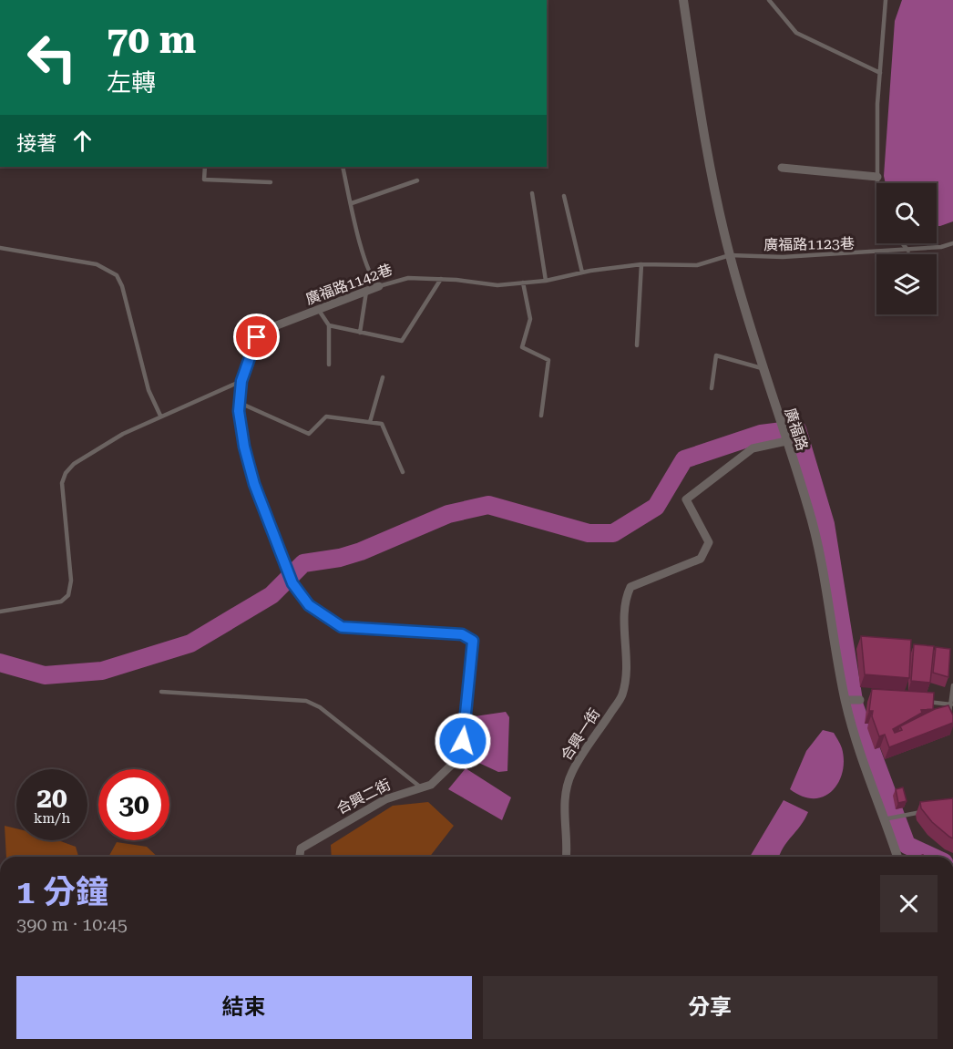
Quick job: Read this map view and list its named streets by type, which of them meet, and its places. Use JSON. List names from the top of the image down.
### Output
{
  "streets": {
    "street": [
      "廣福路1142巷",
      "廣福路",
      "合興一街",
      "合興二街"
    ],
    "lane": ["廣福路1123巷"]
  },
  "crossings": [
    ["廣福路1123巷", "廣福路1142巷"],
    ["廣福路1123巷", "廣福路"],
    ["廣福路1142巷", "廣福路"],
    ["廣福路", "合興一街"]
  ],
  "page": {
    "turn": ["70 m", "左轉"],
    "then": "接著",
    "speed": "20 km/h",
    "limit": "30",
    "heading": ["1 分鐘", "390 m · 10:45"],
    "buttons": ["結束", "分享"]
  }
}
